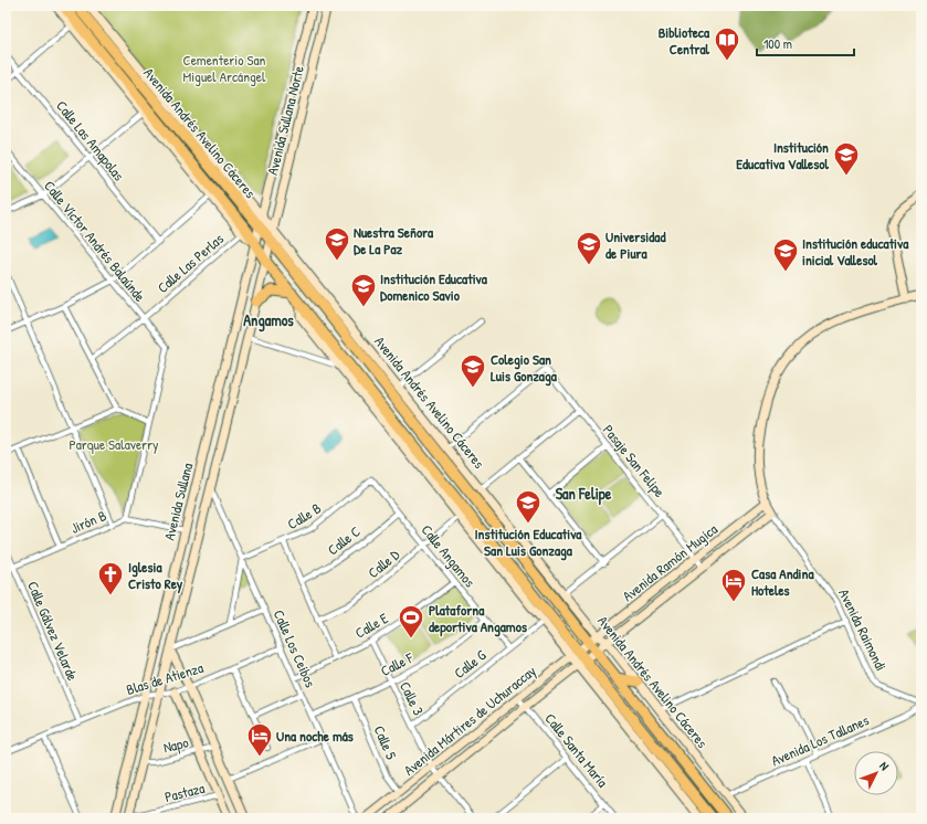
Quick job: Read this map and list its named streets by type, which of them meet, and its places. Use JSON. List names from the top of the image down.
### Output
{
  "streets": {
    "highway": ["Avenida Andrés Avelino Cáceres"],
    "street": [
      "Avenida Sullana Norte",
      "Calle Las Amapolas",
      "Calle Víctor Andrés Balaúnde",
      "Calle Las Perlas",
      "Pasaje San Felipe",
      "Avenida Sullana",
      "Calle B",
      "Jirón B",
      "Calle C",
      "Calle Angamos",
      "Avenida Ramón Mugica",
      "Calle D",
      "Calle E",
      "Avenida Raimondi",
      "Calle Gálvez Velarde",
      "Calle Los Ceibos",
      "Calle F",
      "Calle G",
      "Blas de Atienza",
      "Calle 3",
      "Avenida Mártires de Uchuraccay",
      "Avenida Los Tallanes",
      "Calle 5",
      "Napo",
      "Calle Santa María",
      "Pastaza"
    ]
  },
  "crossings": [
    ["Avenida Sullana Norte", "Avenida Andrés Avelino Cáceres"],
    ["Avenida Sullana Norte", "Avenida Sullana"],
    ["Avenida Andrés Avelino Cáceres", "Calle Las Perlas"],
    ["Avenida Andrés Avelino Cáceres", "Pasaje San Felipe"],
    ["Avenida Andrés Avelino Cáceres", "Avenida Sullana"],
    ["Avenida Andrés Avelino Cáceres", "Avenida Ramón Mugica"],
    ["Avenida Andrés Avelino Cáceres", "Calle D"],
    ["Avenida Andrés Avelino Cáceres", "Calle G"],
    ["Avenida Andrés Avelino Cáceres", "Avenida Mártires de Uchuraccay"],
    ["Avenida Andrés Avelino Cáceres", "Avenida Los Tallanes"],
    ["Calle Víctor Andrés Balaúnde", "Calle Las Perlas"],
    ["Pasaje San Felipe", "Avenida Ramón Mugica"],
    ["Avenida Sullana", "Jirón B"],
    ["Avenida Sullana", "Calle Los Ceibos"],
    ["Avenida Sullana", "Blas de Atienza"],
    ["Avenida Sullana", "Napo"],
    ["Avenida Sullana", "Pastaza"],
    ["Calle B", "Calle Angamos"],
    ["Calle B", "Calle Los Ceibos"],
    ["Jirón B", "Calle Gálvez Velarde"],
    ["Calle C", "Calle Angamos"],
    ["Calle Angamos", "Calle D"],
    ["Calle Angamos", "Calle E"],
    ["Calle Angamos", "Calle F"],
    ["Calle Angamos", "Calle G"],
    ["Avenida Ramón Mugica", "Avenida Raimondi"],
    ["Avenida Ramón Mugica", "Avenida Mártires de Uchuraccay"],
    ["Calle E", "Calle Los Ceibos"],
    ["Calle E", "Calle 3"],
    ["Avenida Raimondi", "Avenida Los Tallanes"],
    ["Calle Gálvez Velarde", "Blas de Atienza"],
    ["Calle Los Ceibos", "Calle F"],
    ["Calle Los Ceibos", "Blas de Atienza"],
    ["Calle F", "Calle 3"],
    ["Calle F", "Calle 5"],
    ["Calle G", "Calle 3"],
    ["Calle 3", "Avenida Mártires de Uchuraccay"],
    ["Avenida Mártires de Uchuraccay", "Calle 5"],
    ["Avenida Mártires de Uchuraccay", "Calle Santa María"]
  ],
  "districts": ["Angamos", "San Felipe"],
  "parks": ["Cementerio San Miguel Arcángel", "Parque Salaverry"],
  "places": {
    "library": ["Biblioteca Central"],
    "school or university": [
      "Institución Educativa Vallesol",
      "Nuestra Señora De La Paz",
      "Universidad de Piura",
      "Institución educativa inicial Vallesol",
      "Institución Educativa Domenico Savio",
      "Colegio San Luis Gonzaga",
      "Institución Educativa San Luis Gonzaga"
    ],
    "church": ["Iglesia Cristo Rey"],
    "hotel": ["Casa Andina Hoteles", "Una noche más"],
    "sports": ["Plataforna deportiva Angamos"]
  },
  "scale_bar": "100 m",
  "north": "top right"
}
